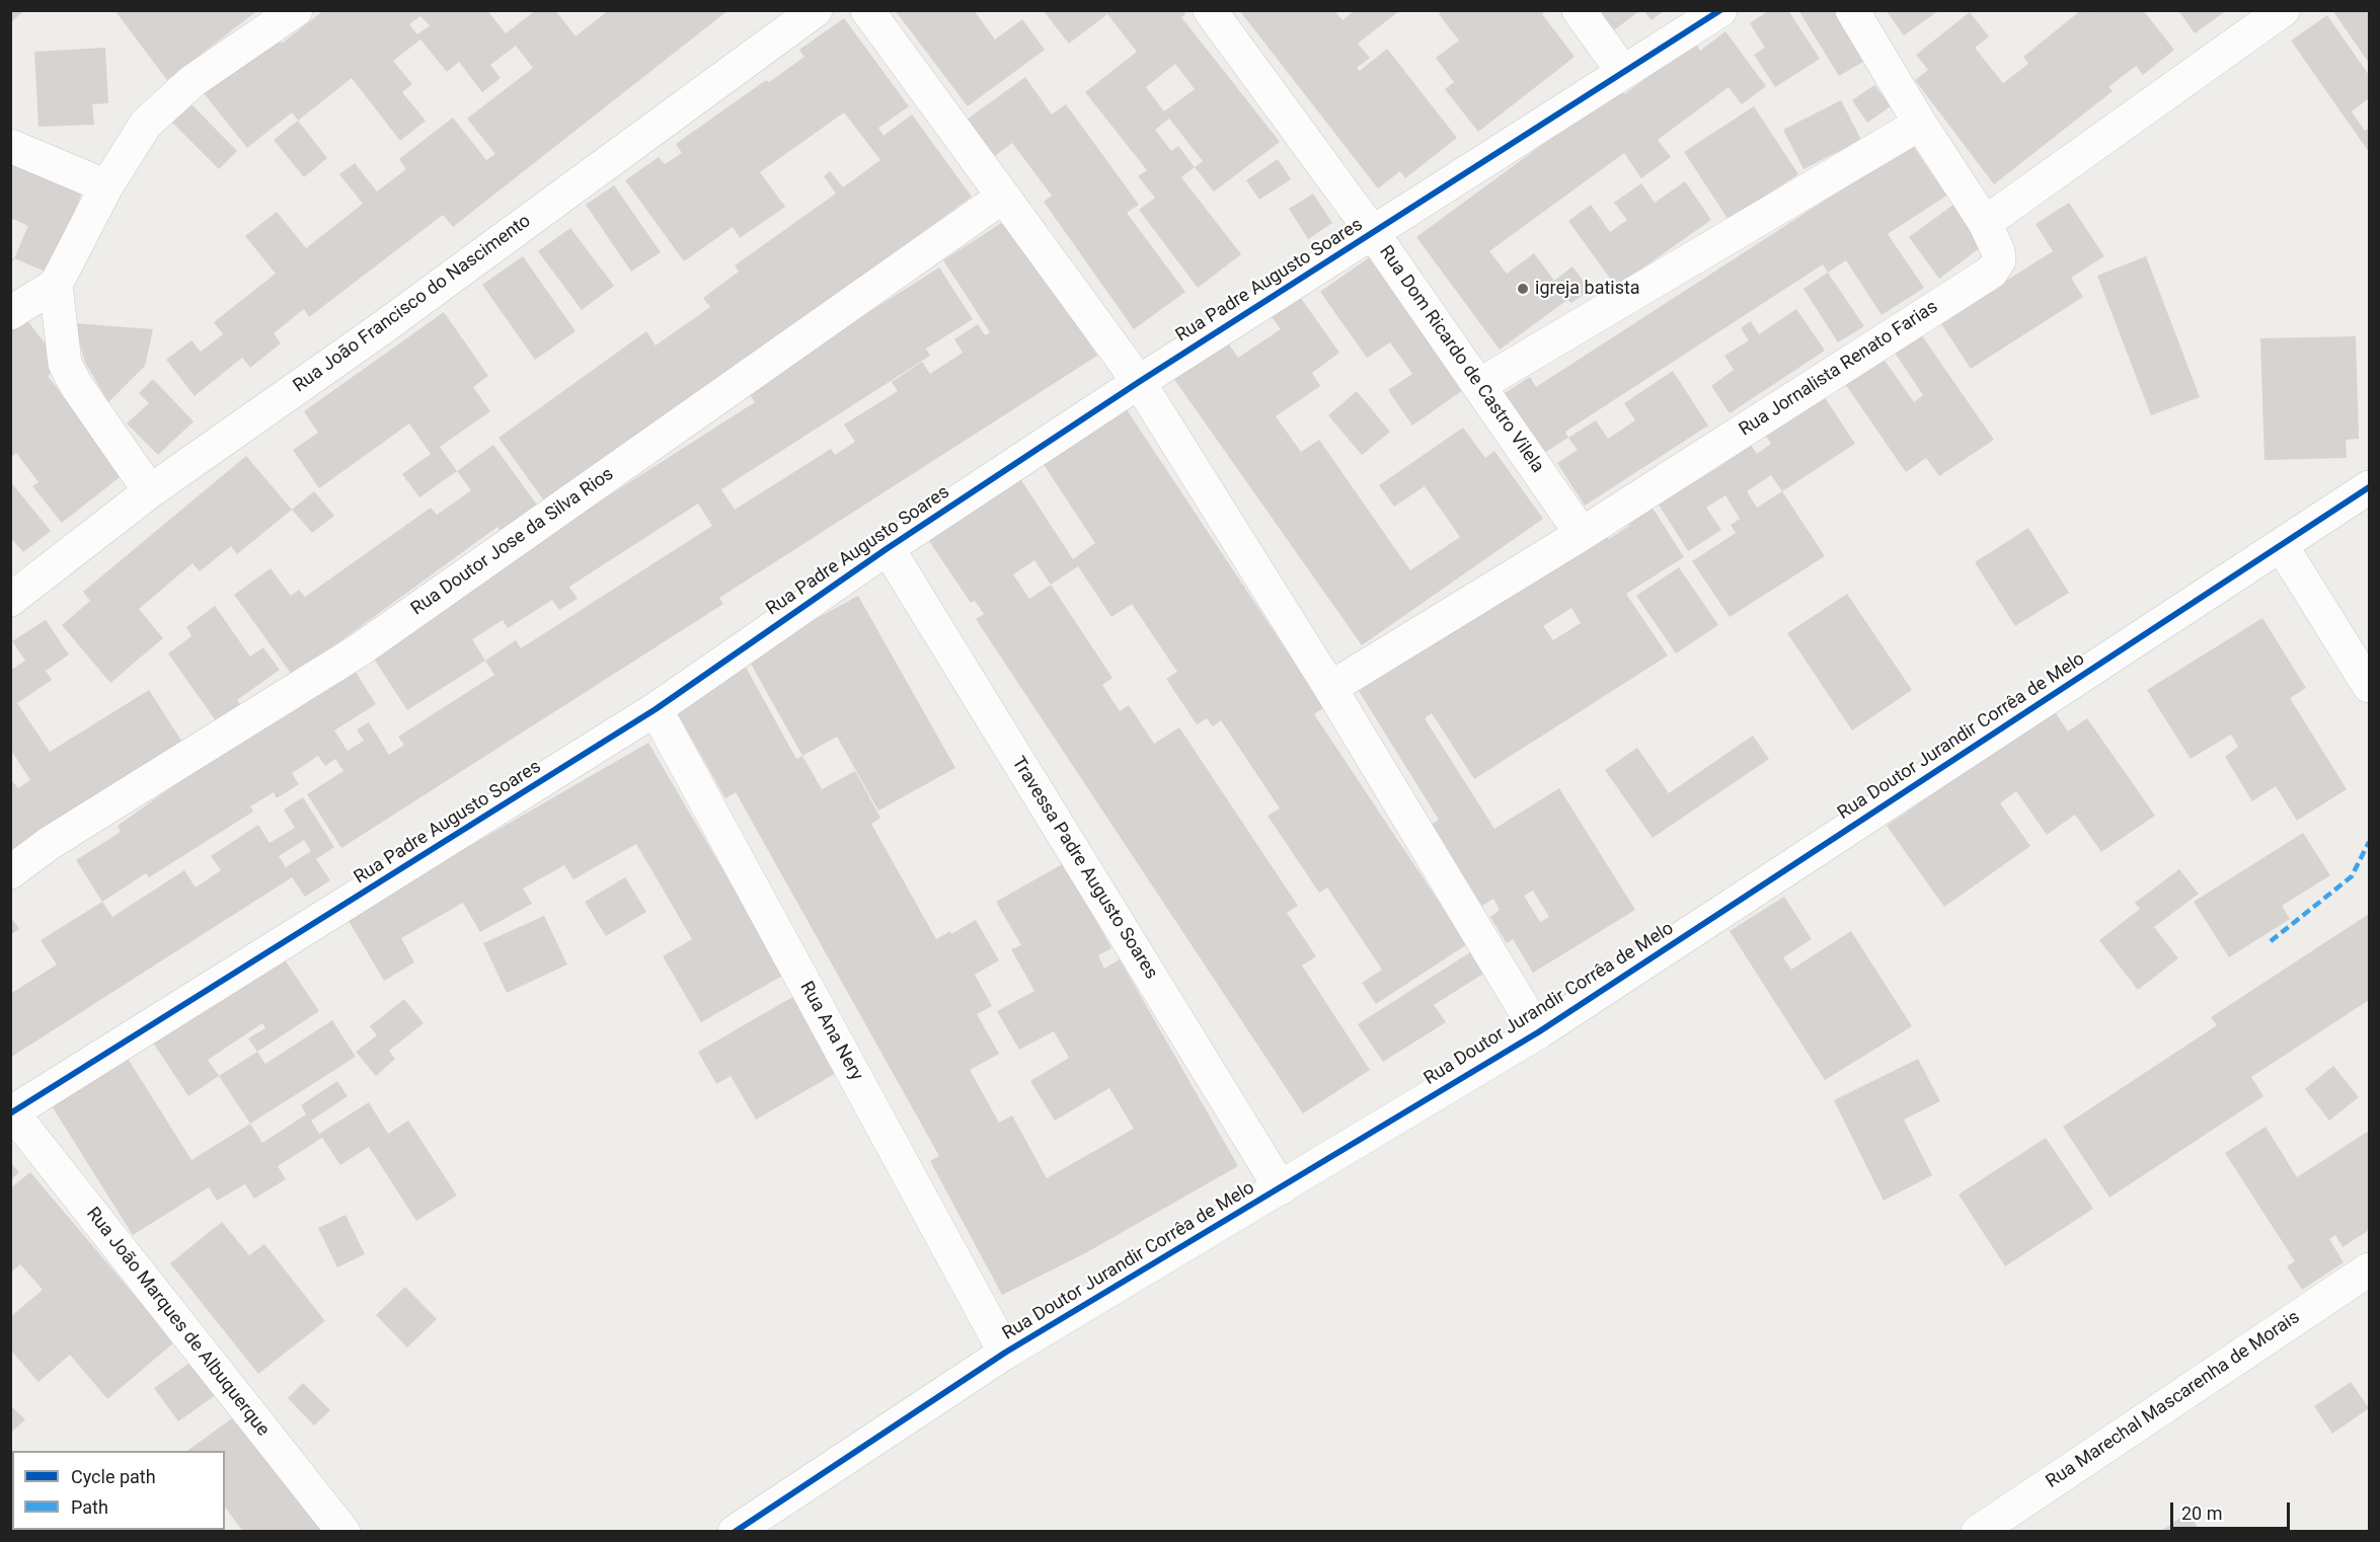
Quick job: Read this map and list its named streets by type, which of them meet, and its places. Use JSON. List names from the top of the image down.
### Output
{
  "streets": {
    "street": [
      "Rua Padre Augusto Soares",
      "Rua João Francisco do Nascimento",
      "Rua Dom Ricardo de Castro Vilela",
      "Rua Jornalista Renato Farias",
      "Rua Doutor Jose da Silva Rios",
      "Rua Doutor Jurandir Corrêa de Melo",
      "Travessa Padre Augusto Soares",
      "Rua Ana Nery",
      "Rua João Marques de Albuquerque",
      "Rua Marechal Mascarenha de Morais"
    ]
  },
  "crossings": [
    ["Rua Padre Augusto Soares", "Rua Dom Ricardo de Castro Vilela"],
    ["Rua Padre Augusto Soares", "Travessa Padre Augusto Soares"],
    ["Rua Padre Augusto Soares", "Rua Ana Nery"],
    ["Rua Padre Augusto Soares", "Rua João Marques de Albuquerque"],
    ["Rua Dom Ricardo de Castro Vilela", "Rua Jornalista Renato Farias"],
    ["Rua Doutor Jurandir Corrêa de Melo", "Travessa Padre Augusto Soares"],
    ["Rua Doutor Jurandir Corrêa de Melo", "Rua Ana Nery"]
  ],
  "places": ["igreja batista"],
  "legend": ["Cycle path", "Path"],
  "scale_bar": "20 m"
}
